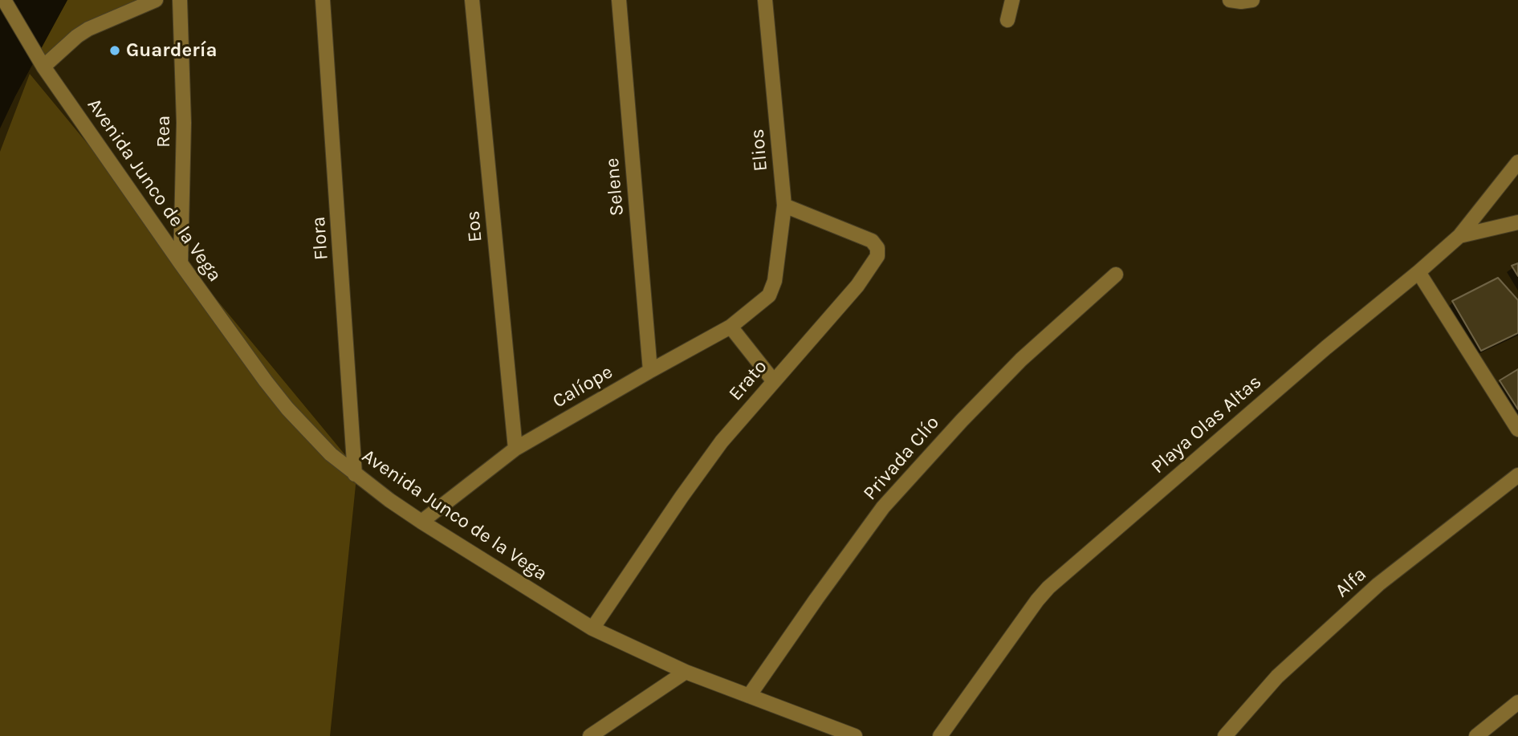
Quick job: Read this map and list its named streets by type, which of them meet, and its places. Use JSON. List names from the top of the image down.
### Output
{
  "streets": {
    "street": [
      "Rea",
      "Elios",
      "Selene",
      "Avenida Junco de la Vega",
      "Eos",
      "Flora",
      "Erato",
      "Calíope",
      "Playa Olas Altas",
      "Privada Clío",
      "Alfa"
    ]
  },
  "crossings": [
    ["Rea", "Avenida Junco de la Vega"],
    ["Elios", "Erato"],
    ["Elios", "Calíope"],
    ["Selene", "Calíope"],
    ["Avenida Junco de la Vega", "Flora"],
    ["Avenida Junco de la Vega", "Erato"],
    ["Avenida Junco de la Vega", "Calíope"],
    ["Avenida Junco de la Vega", "Privada Clío"],
    ["Eos", "Calíope"]
  ],
  "places": ["Guardería"]
}
